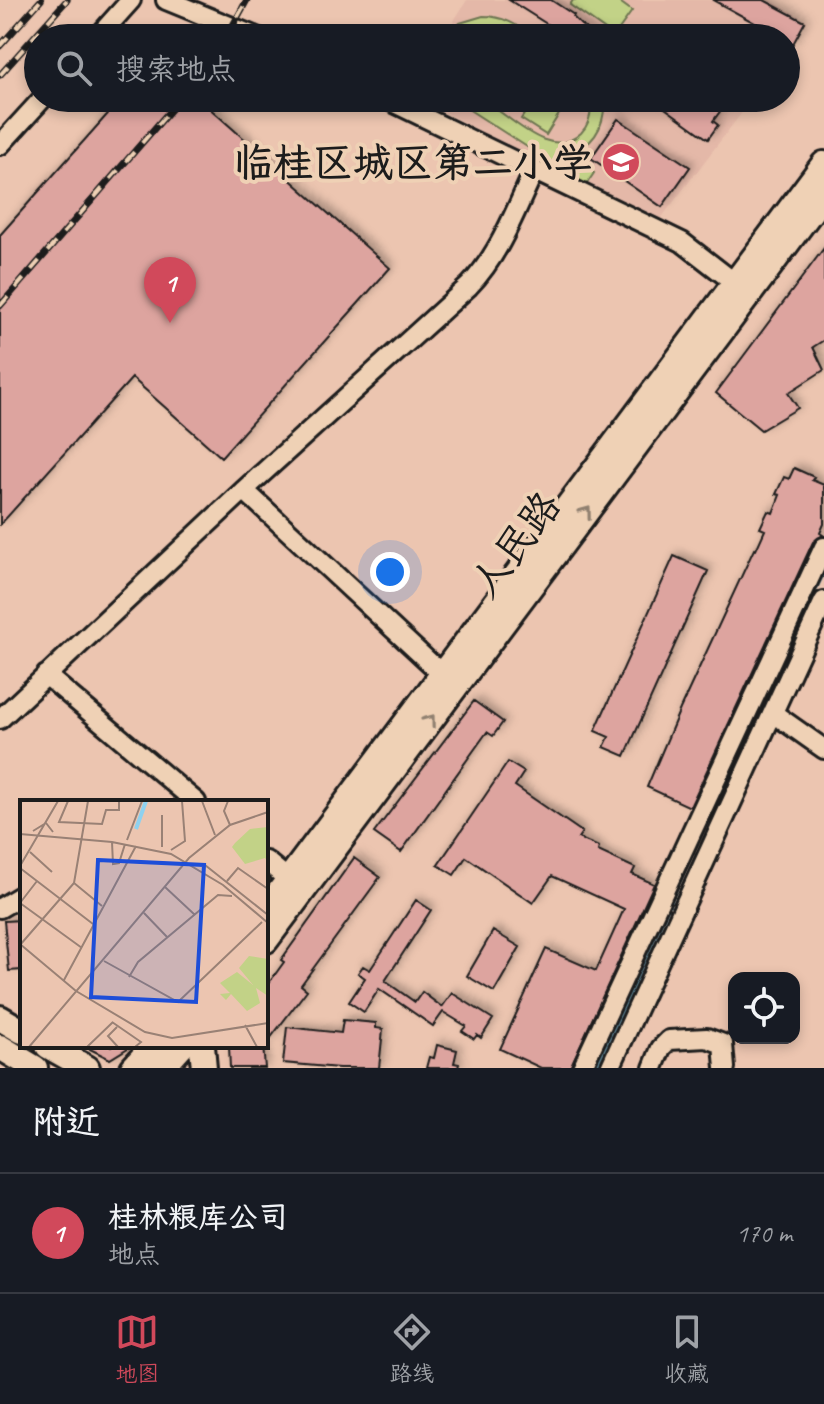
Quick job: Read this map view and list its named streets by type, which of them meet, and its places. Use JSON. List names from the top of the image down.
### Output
{
  "streets": {
    "main road": ["人民路"]
  },
  "places": {
    "school or university": ["临桂区城区第二小学"]
  },
  "page": {
    "search": "搜索地点",
    "pins": "1",
    "heading": "附近",
    "list": [
      {
        "mark": "1",
        "name": "桂林粮库公司",
        "note": "地点",
        "value": "170 m"
      }
    ],
    "nav": ["地图", "路线", "收藏"]
  }
}
